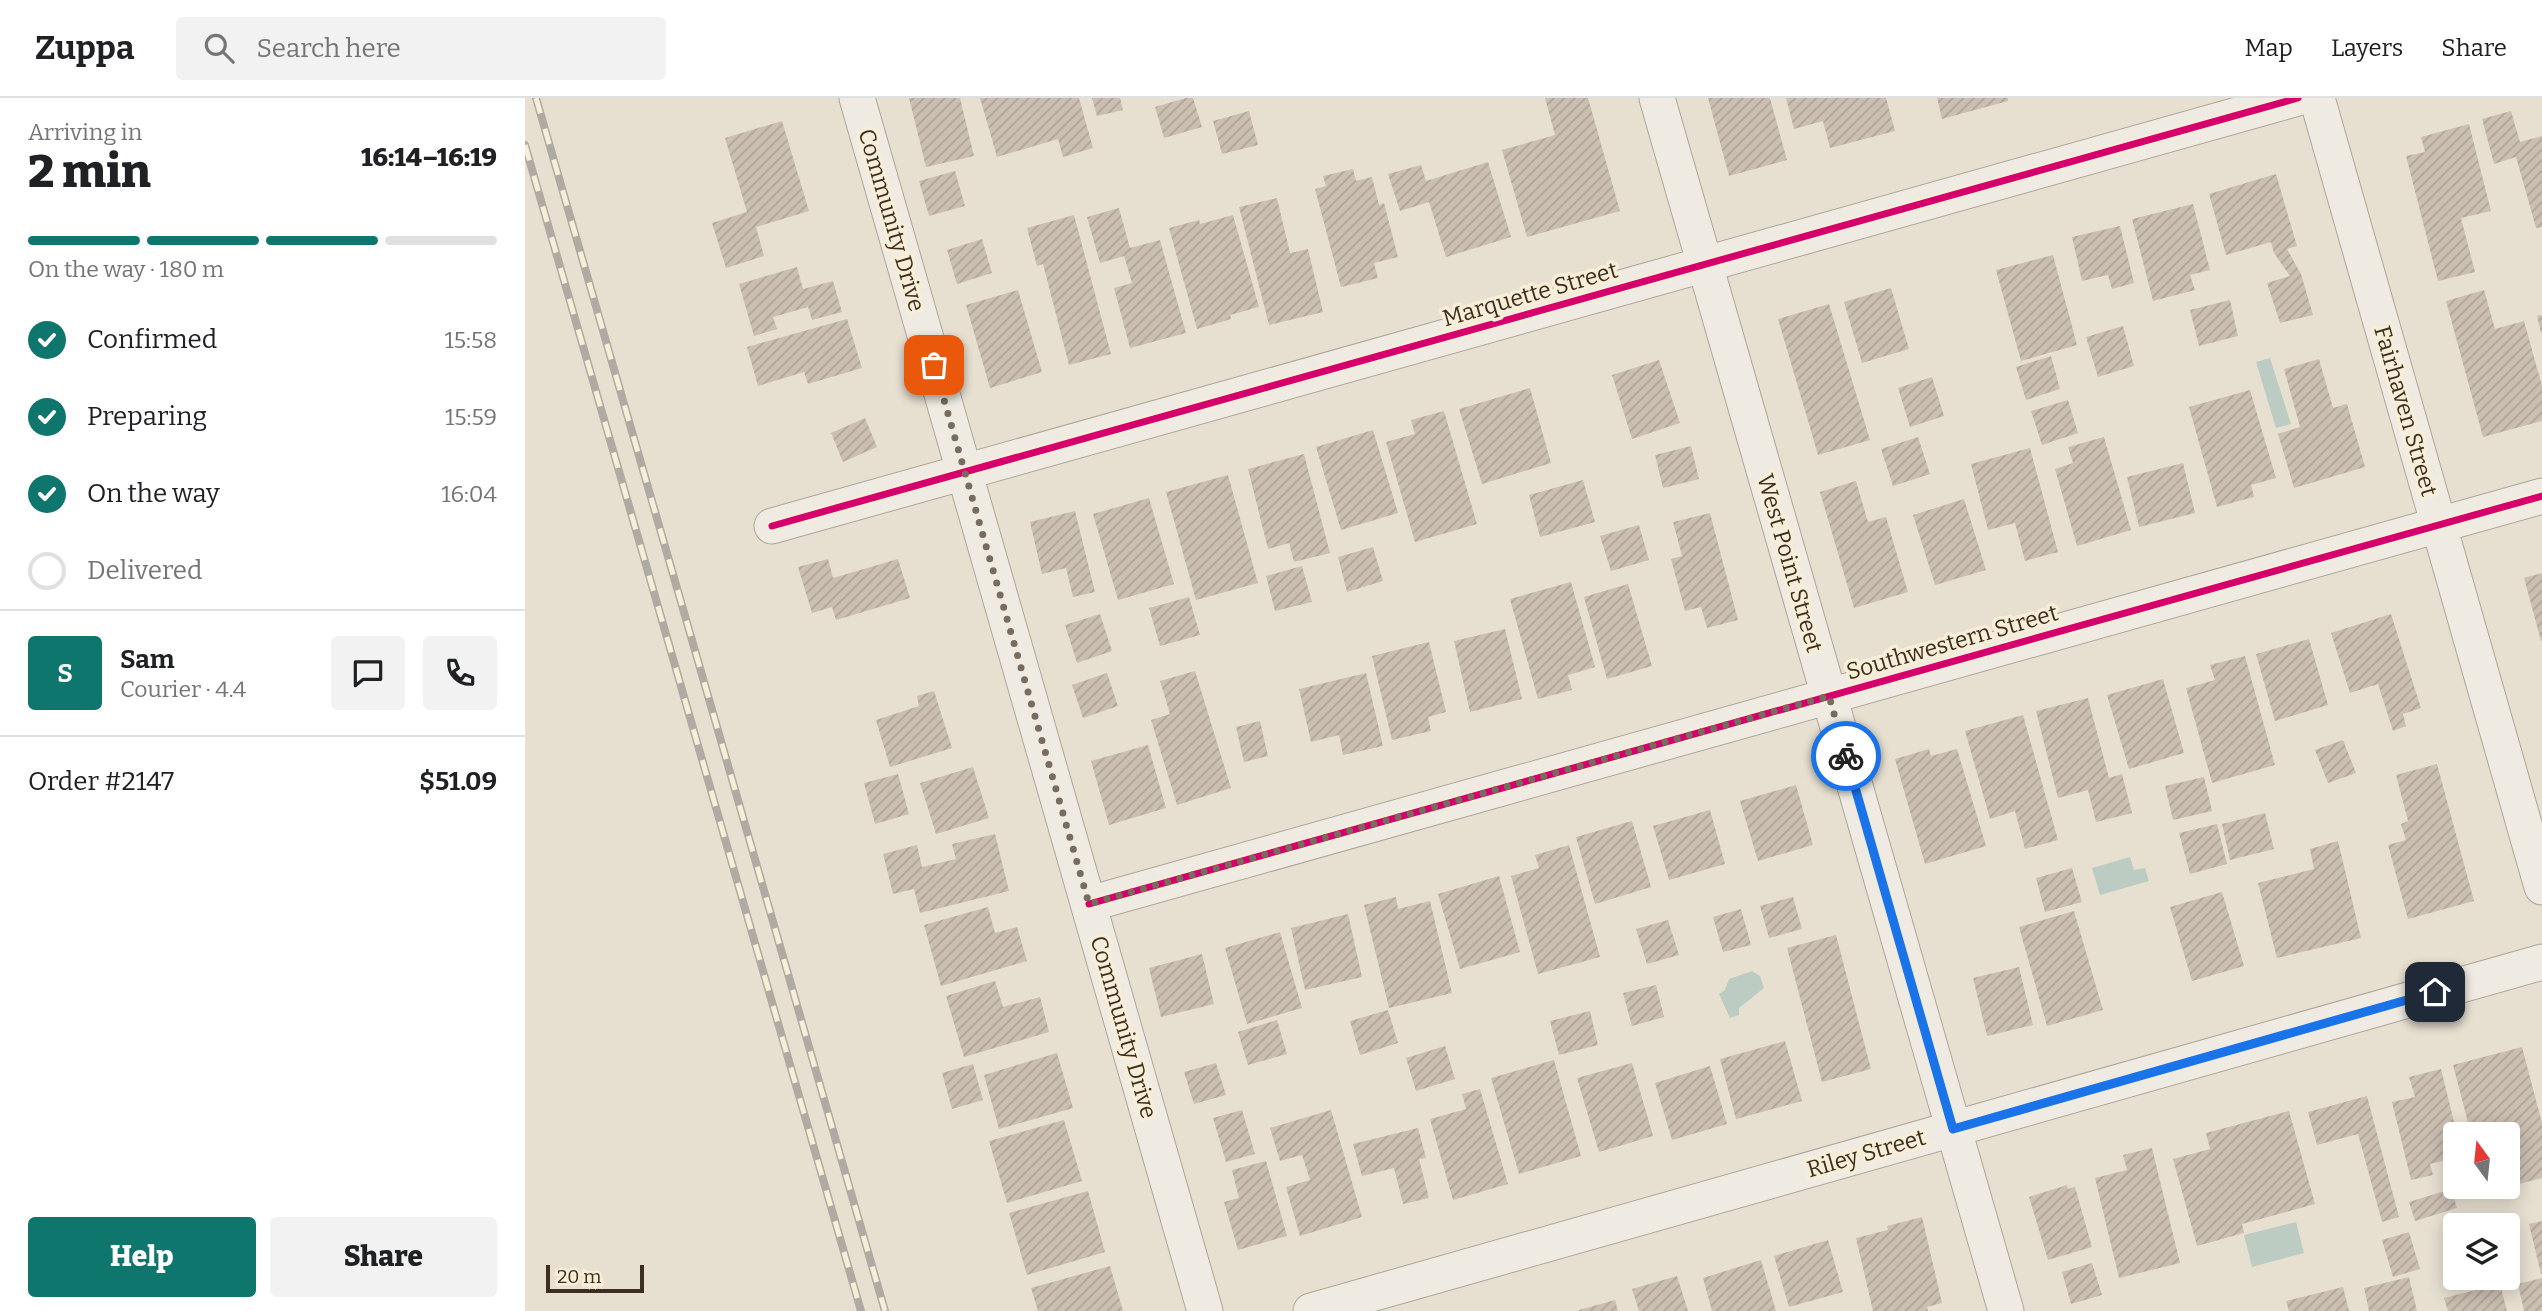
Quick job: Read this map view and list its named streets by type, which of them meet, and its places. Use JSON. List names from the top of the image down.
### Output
{
  "streets": {
    "street": [
      "Community Drive",
      "Marquette Street",
      "Fairhaven Street",
      "West Point Street",
      "Southwestern Street",
      "Riley Street"
    ]
  },
  "crossings": [
    ["Community Drive", "Marquette Street"],
    ["Community Drive", "Southwestern Street"],
    ["Marquette Street", "West Point Street"],
    ["Fairhaven Street", "Southwestern Street"],
    ["West Point Street", "Southwestern Street"],
    ["West Point Street", "Riley Street"]
  ],
  "scale_bar": "20 m",
  "north": "top",
  "page": {
    "header": "Zuppa",
    "search": "Search here",
    "nav": ["Map", "Layers", "Share"],
    "heading": ["2 min", "Arriving in", "16:14–16:19"],
    "panel": [
      "Sam",
      "Courier · 4.4",
      "Order #2147",
      "$51.09"
    ],
    "bar": "On the way · 180 m",
    "list": [
      ["Confirmed", "15:58"],
      ["Preparing", "15:59"],
      ["On the way", "16:04"],
      "Delivered"
    ],
    "round": "S",
    "buttons": ["Help", "Share"],
    "scale": "20 m"
  }
}
